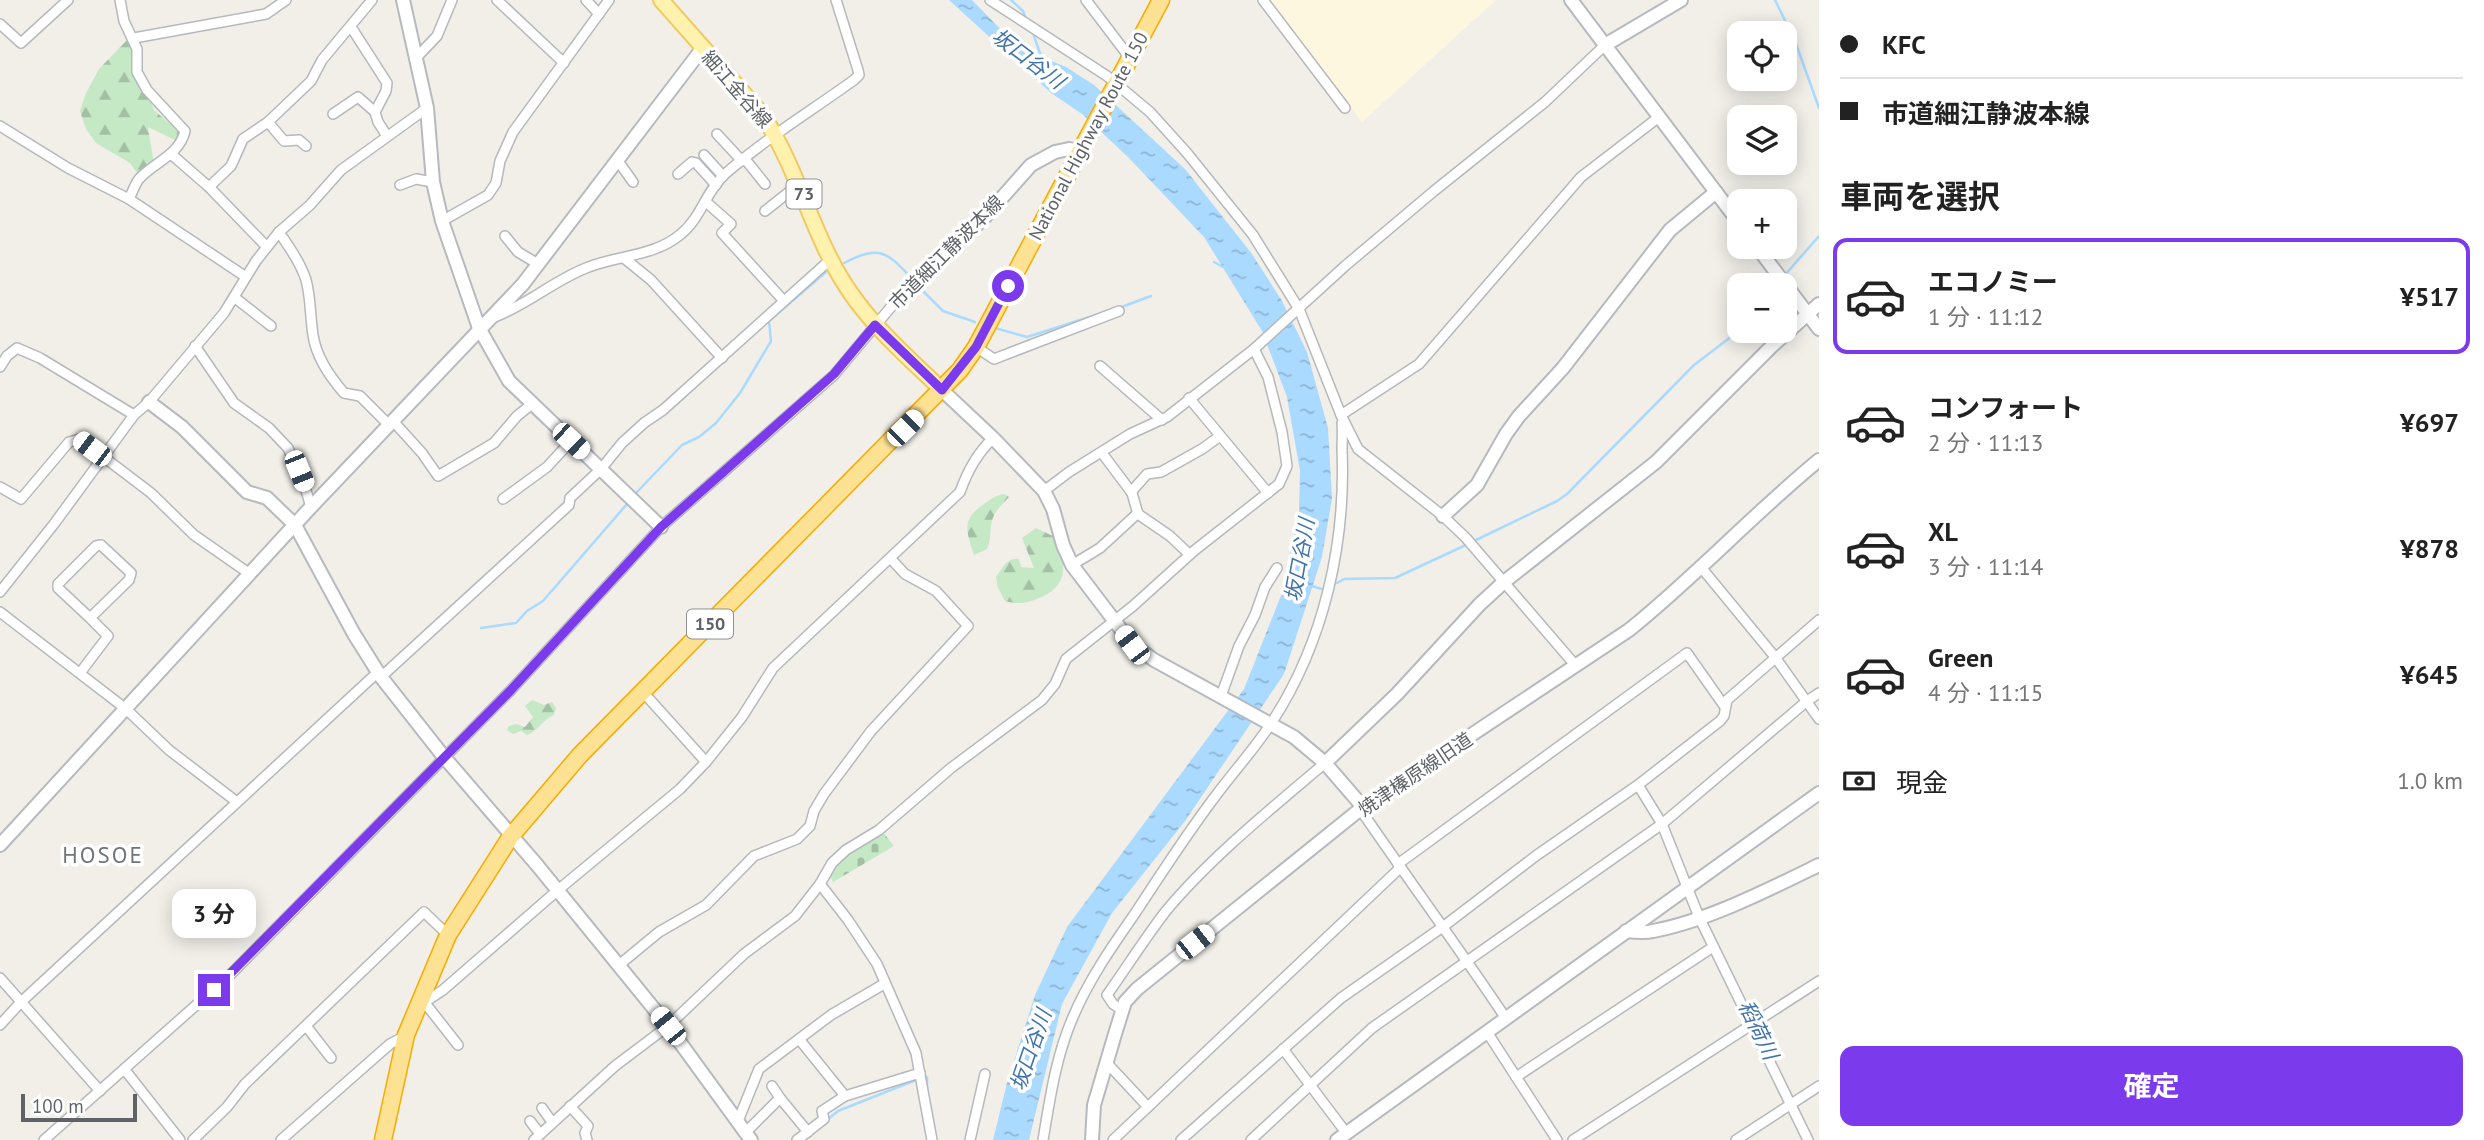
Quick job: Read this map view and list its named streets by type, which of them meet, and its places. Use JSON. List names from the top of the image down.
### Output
{
  "streets": {
    "highway": ["National Highway Route 150", "150"],
    "main road": ["細江金谷線", "73"],
    "street": ["市道細江静波本線", "焼津榛原線旧道"]
  },
  "crossings": [
    ["細江金谷線", "National Highway Route 150"],
    ["細江金谷線", "市道細江静波本線"],
    ["National Highway Route 150", "市道細江静波本線"]
  ],
  "districts": ["HOSOE"],
  "water": ["坂口谷川", "稻荷川"],
  "scale_bar": "100 m",
  "page": {
    "banner": ["KFC", "市道細江静波本線"],
    "map_buttons": ["+", "−"],
    "heading": "車両を選択",
    "list": [
      {
        "name": "エコノミー",
        "note": "1 分 · 11:12",
        "value": "¥517"
      },
      {
        "name": "コンフォート",
        "note": "2 分 · 11:13",
        "value": "¥697"
      },
      {
        "name": "XL",
        "note": "3 分 · 11:14",
        "value": "¥878"
      },
      {
        "name": "Green",
        "note": "4 分 · 11:15",
        "value": "¥645"
      }
    ],
    "pay": ["現金", "1.0 km"],
    "bubble": "3 分",
    "buttons": "確定",
    "scale": "100 m"
  }
}
